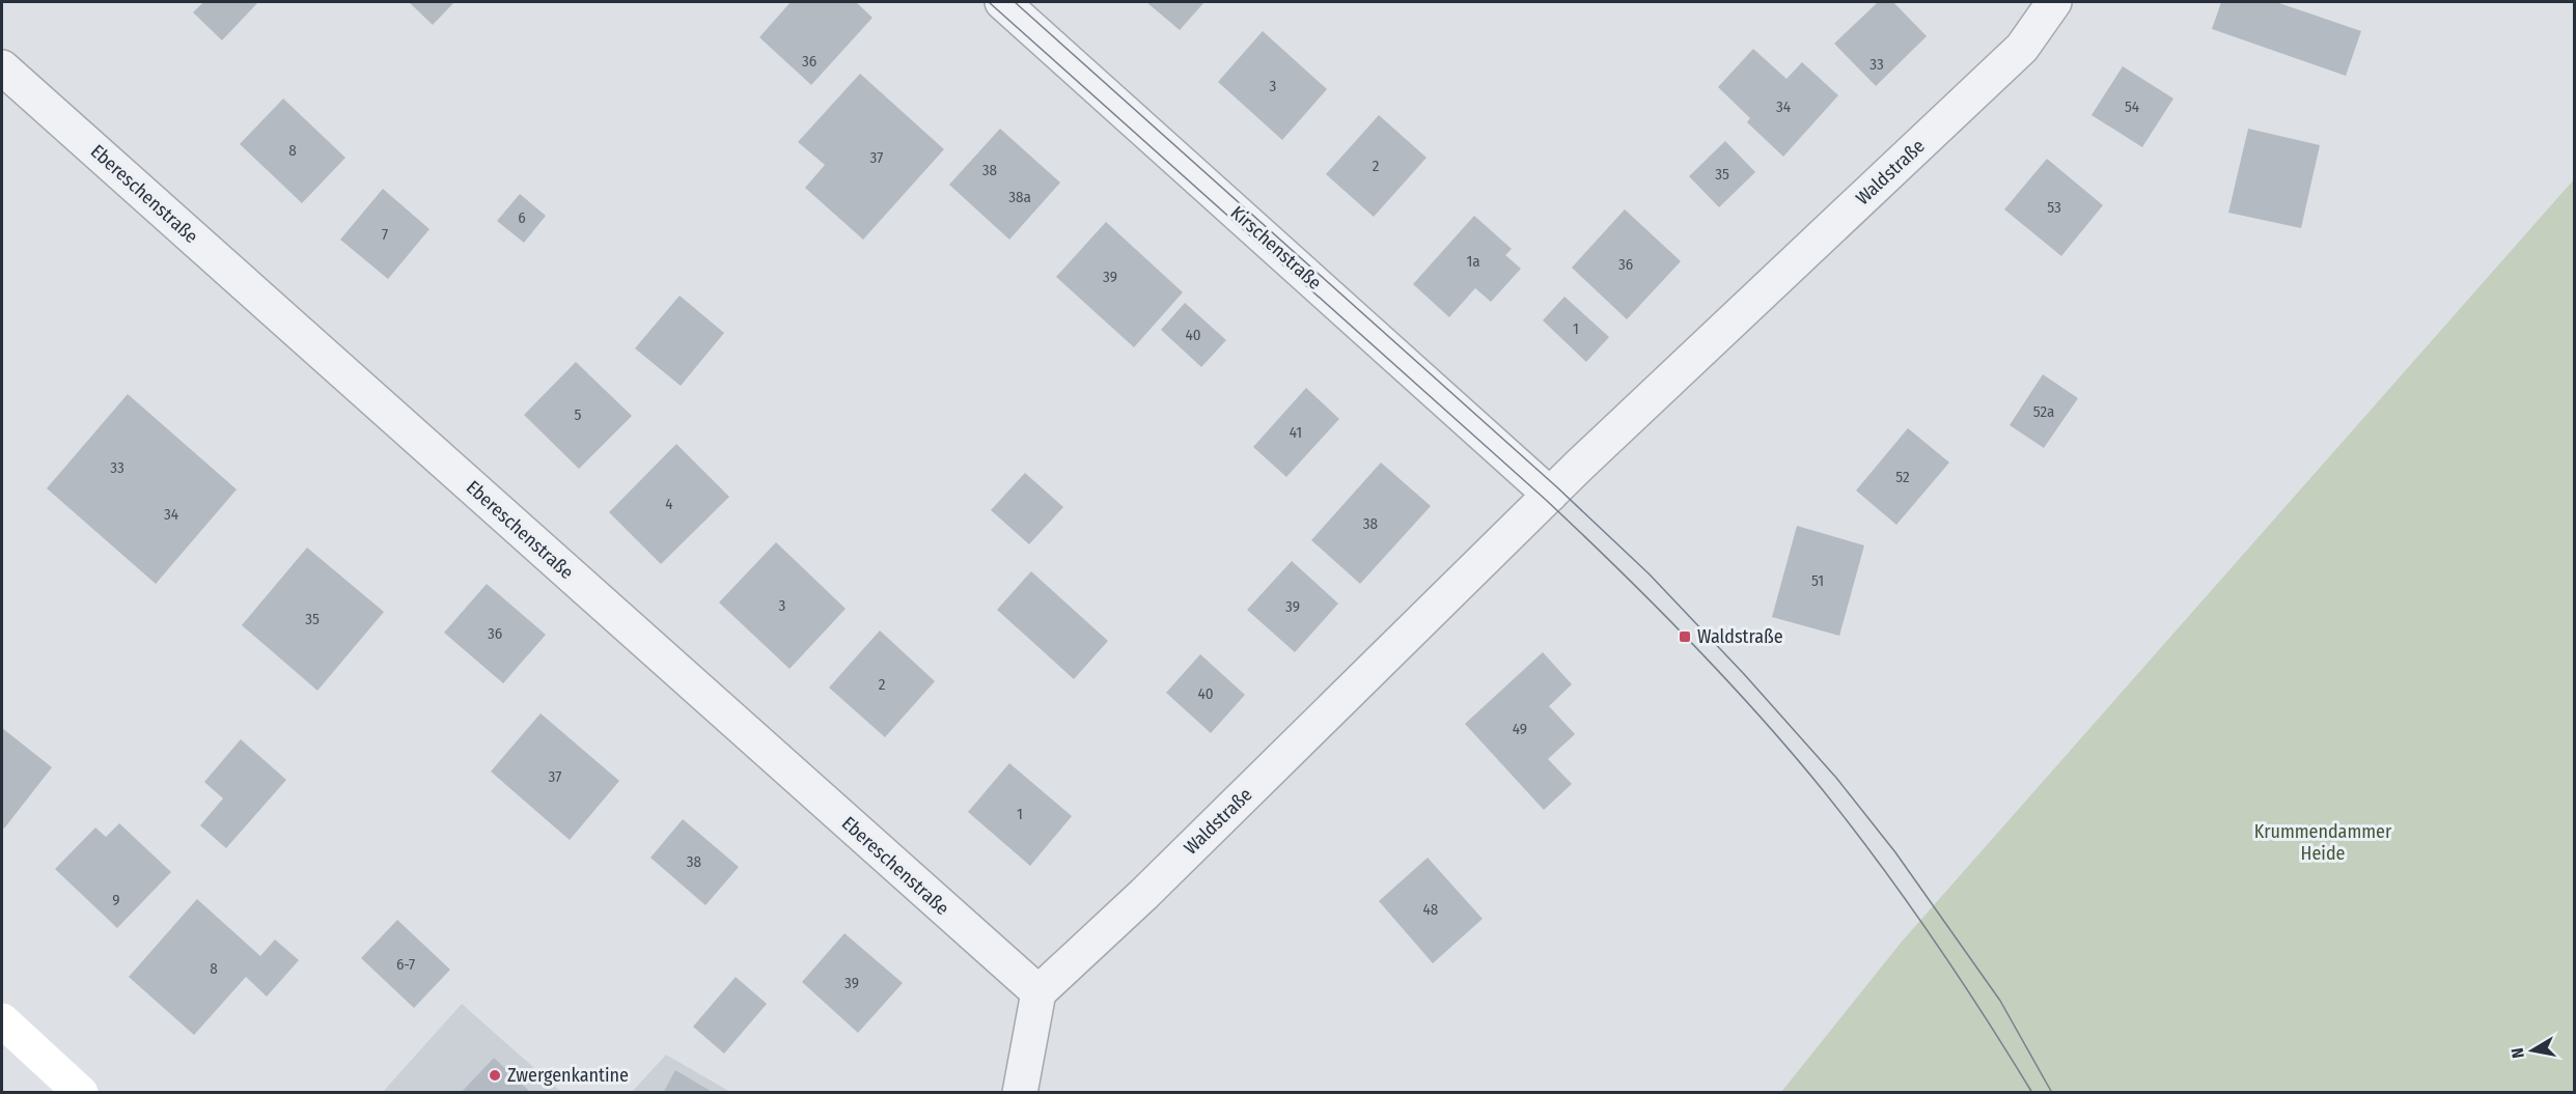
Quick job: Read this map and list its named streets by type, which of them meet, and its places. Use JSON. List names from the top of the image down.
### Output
{
  "streets": {
    "street": ["Waldstraße", "Ebereschenstraße", "Kirschenstraße"]
  },
  "crossings": [
    ["Waldstraße", "Ebereschenstraße"],
    ["Waldstraße", "Kirschenstraße"]
  ],
  "parks": ["Krummendammer Heide"],
  "places": {
    "transit": ["Waldstraße"],
    "other": ["Zwergenkantine"]
  },
  "house_numbers": [
    "36",
    "33",
    "3",
    "34",
    "54",
    "8",
    "37",
    "2",
    "38",
    "35",
    "38a",
    "53",
    "6",
    "7",
    "1a",
    "36",
    "39",
    "1",
    "40",
    "52a",
    "5",
    "41",
    "33",
    "52",
    "4",
    "34",
    "38",
    "51",
    "3",
    "39",
    "35",
    "36",
    "2",
    "40",
    "49",
    "37",
    "1",
    "38",
    "9",
    "48",
    "6-7",
    "8",
    "39"
  ],
  "north": "left"
}
